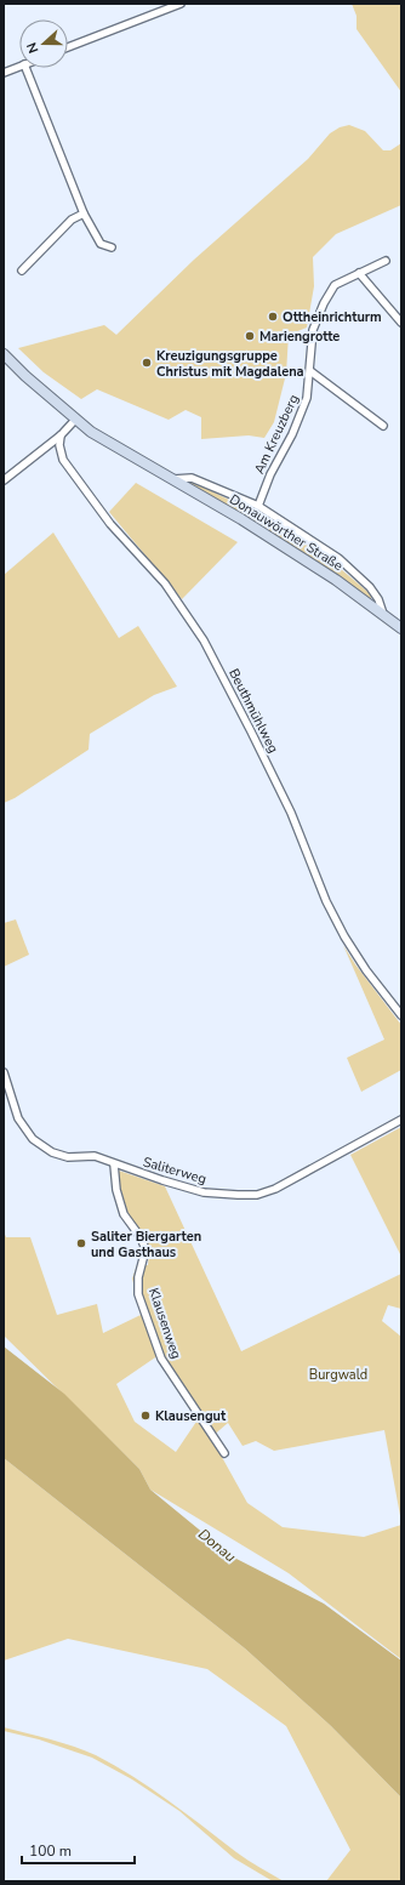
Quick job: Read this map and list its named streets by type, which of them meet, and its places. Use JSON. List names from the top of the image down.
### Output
{
  "streets": {
    "main road": ["Donauwörther Straße"],
    "street": [
      "Am Kreuzberg",
      "Beuthmühlweg",
      "Saliterweg",
      "Klausenweg"
    ]
  },
  "crossings": [
    ["Am Kreuzberg", "Donauwörther Straße"],
    ["Saliterweg", "Klausenweg"]
  ],
  "water": ["Donau"],
  "parks": ["Burgwald"],
  "places": [
    "Ottheinrichturm",
    "Mariengrotte",
    "Kreuzigungsgruppe Christus mit Magdalena",
    "Saliter Biergarten und Gasthaus",
    "Klausengut"
  ],
  "scale_bar": "100 m",
  "north": "left"
}
